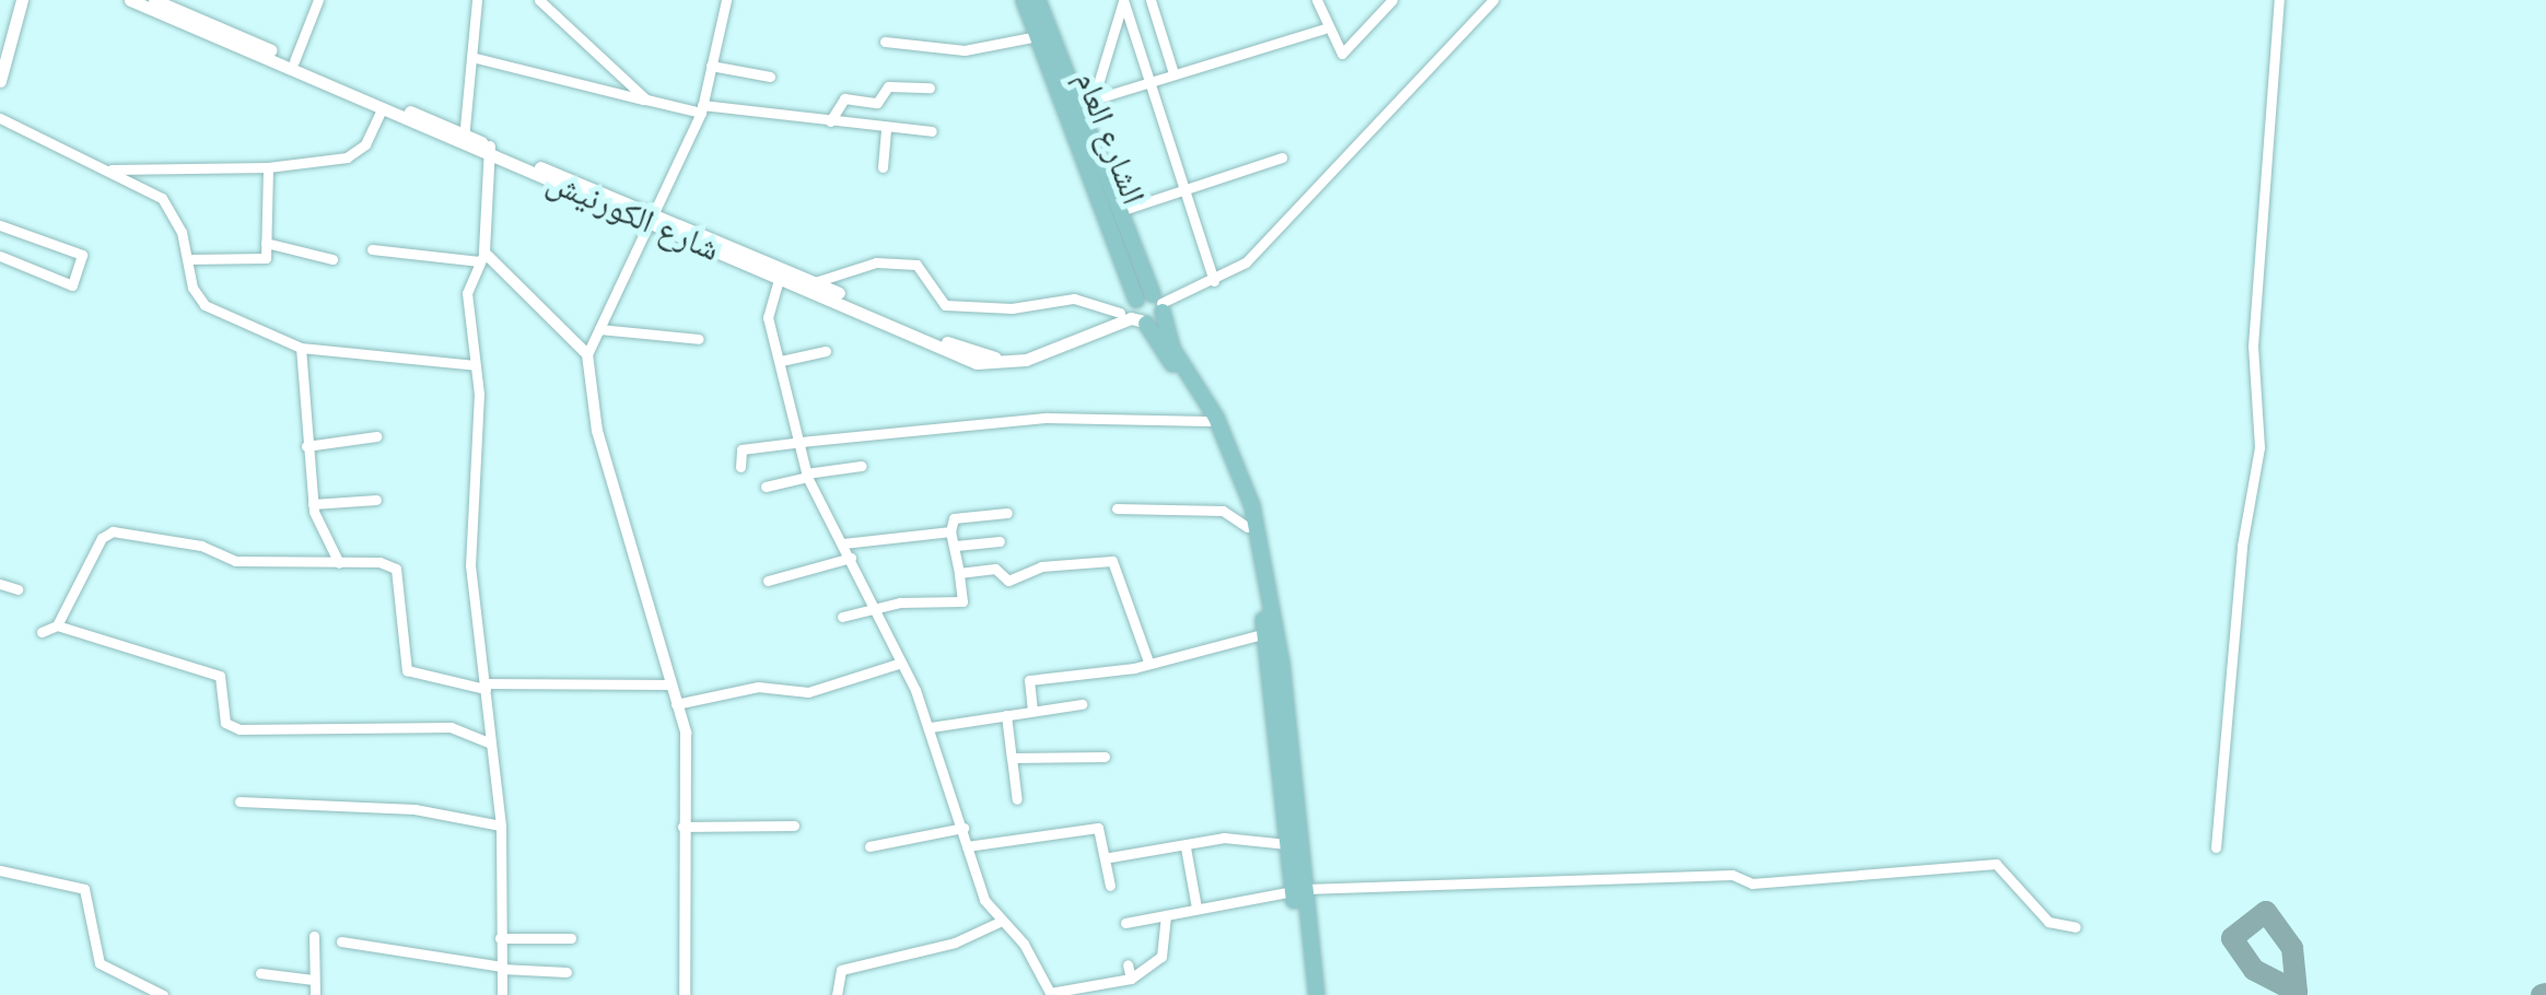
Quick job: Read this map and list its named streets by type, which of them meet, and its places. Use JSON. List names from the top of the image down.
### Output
{
  "streets": {
    "main road": ["الشارع العام", "شارع الكورنيش"]
  },
  "crossings": [
    ["الشارع العام", "شارع الكورنيش"]
  ]
}
